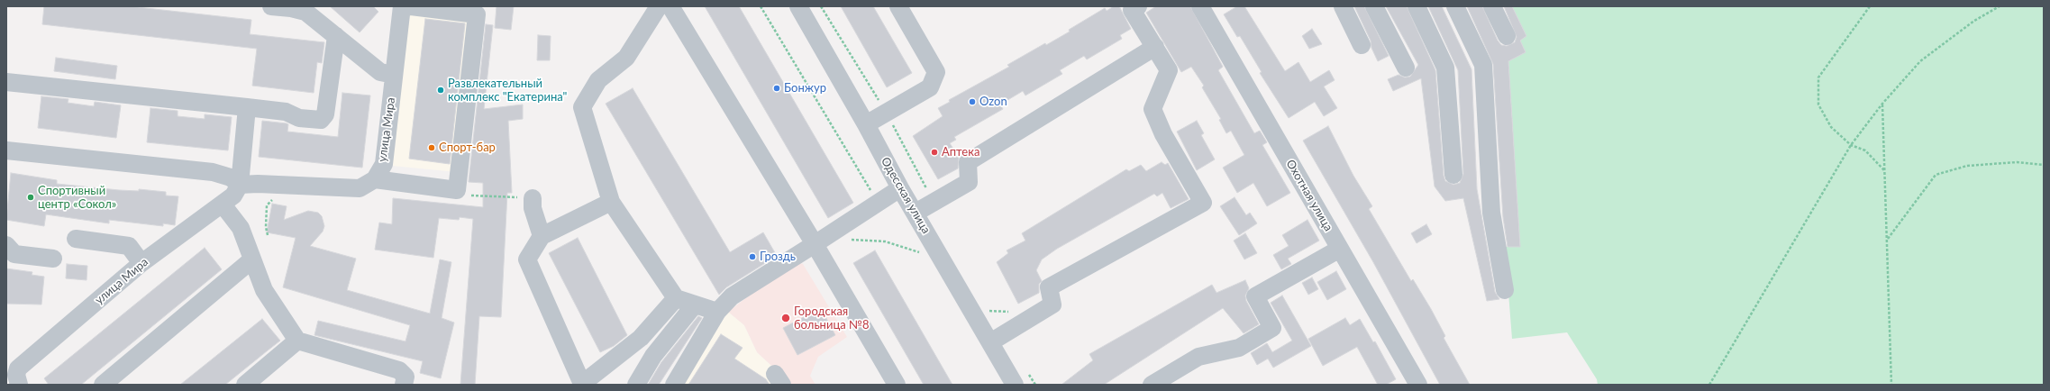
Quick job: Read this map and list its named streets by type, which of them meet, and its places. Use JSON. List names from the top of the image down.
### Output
{
  "streets": {
    "street": ["улица Мира", "Одесская улица", "Охотная улица"]
  },
  "places": [
    "Бонжур",
    "Развлекательный комплекс \"Екатерина\"",
    "Ozon",
    "Спорт-бар",
    "Аптека",
    "Спортивный центр «Сокол»",
    "Гроздь",
    "Городская больница №8"
  ]
}
